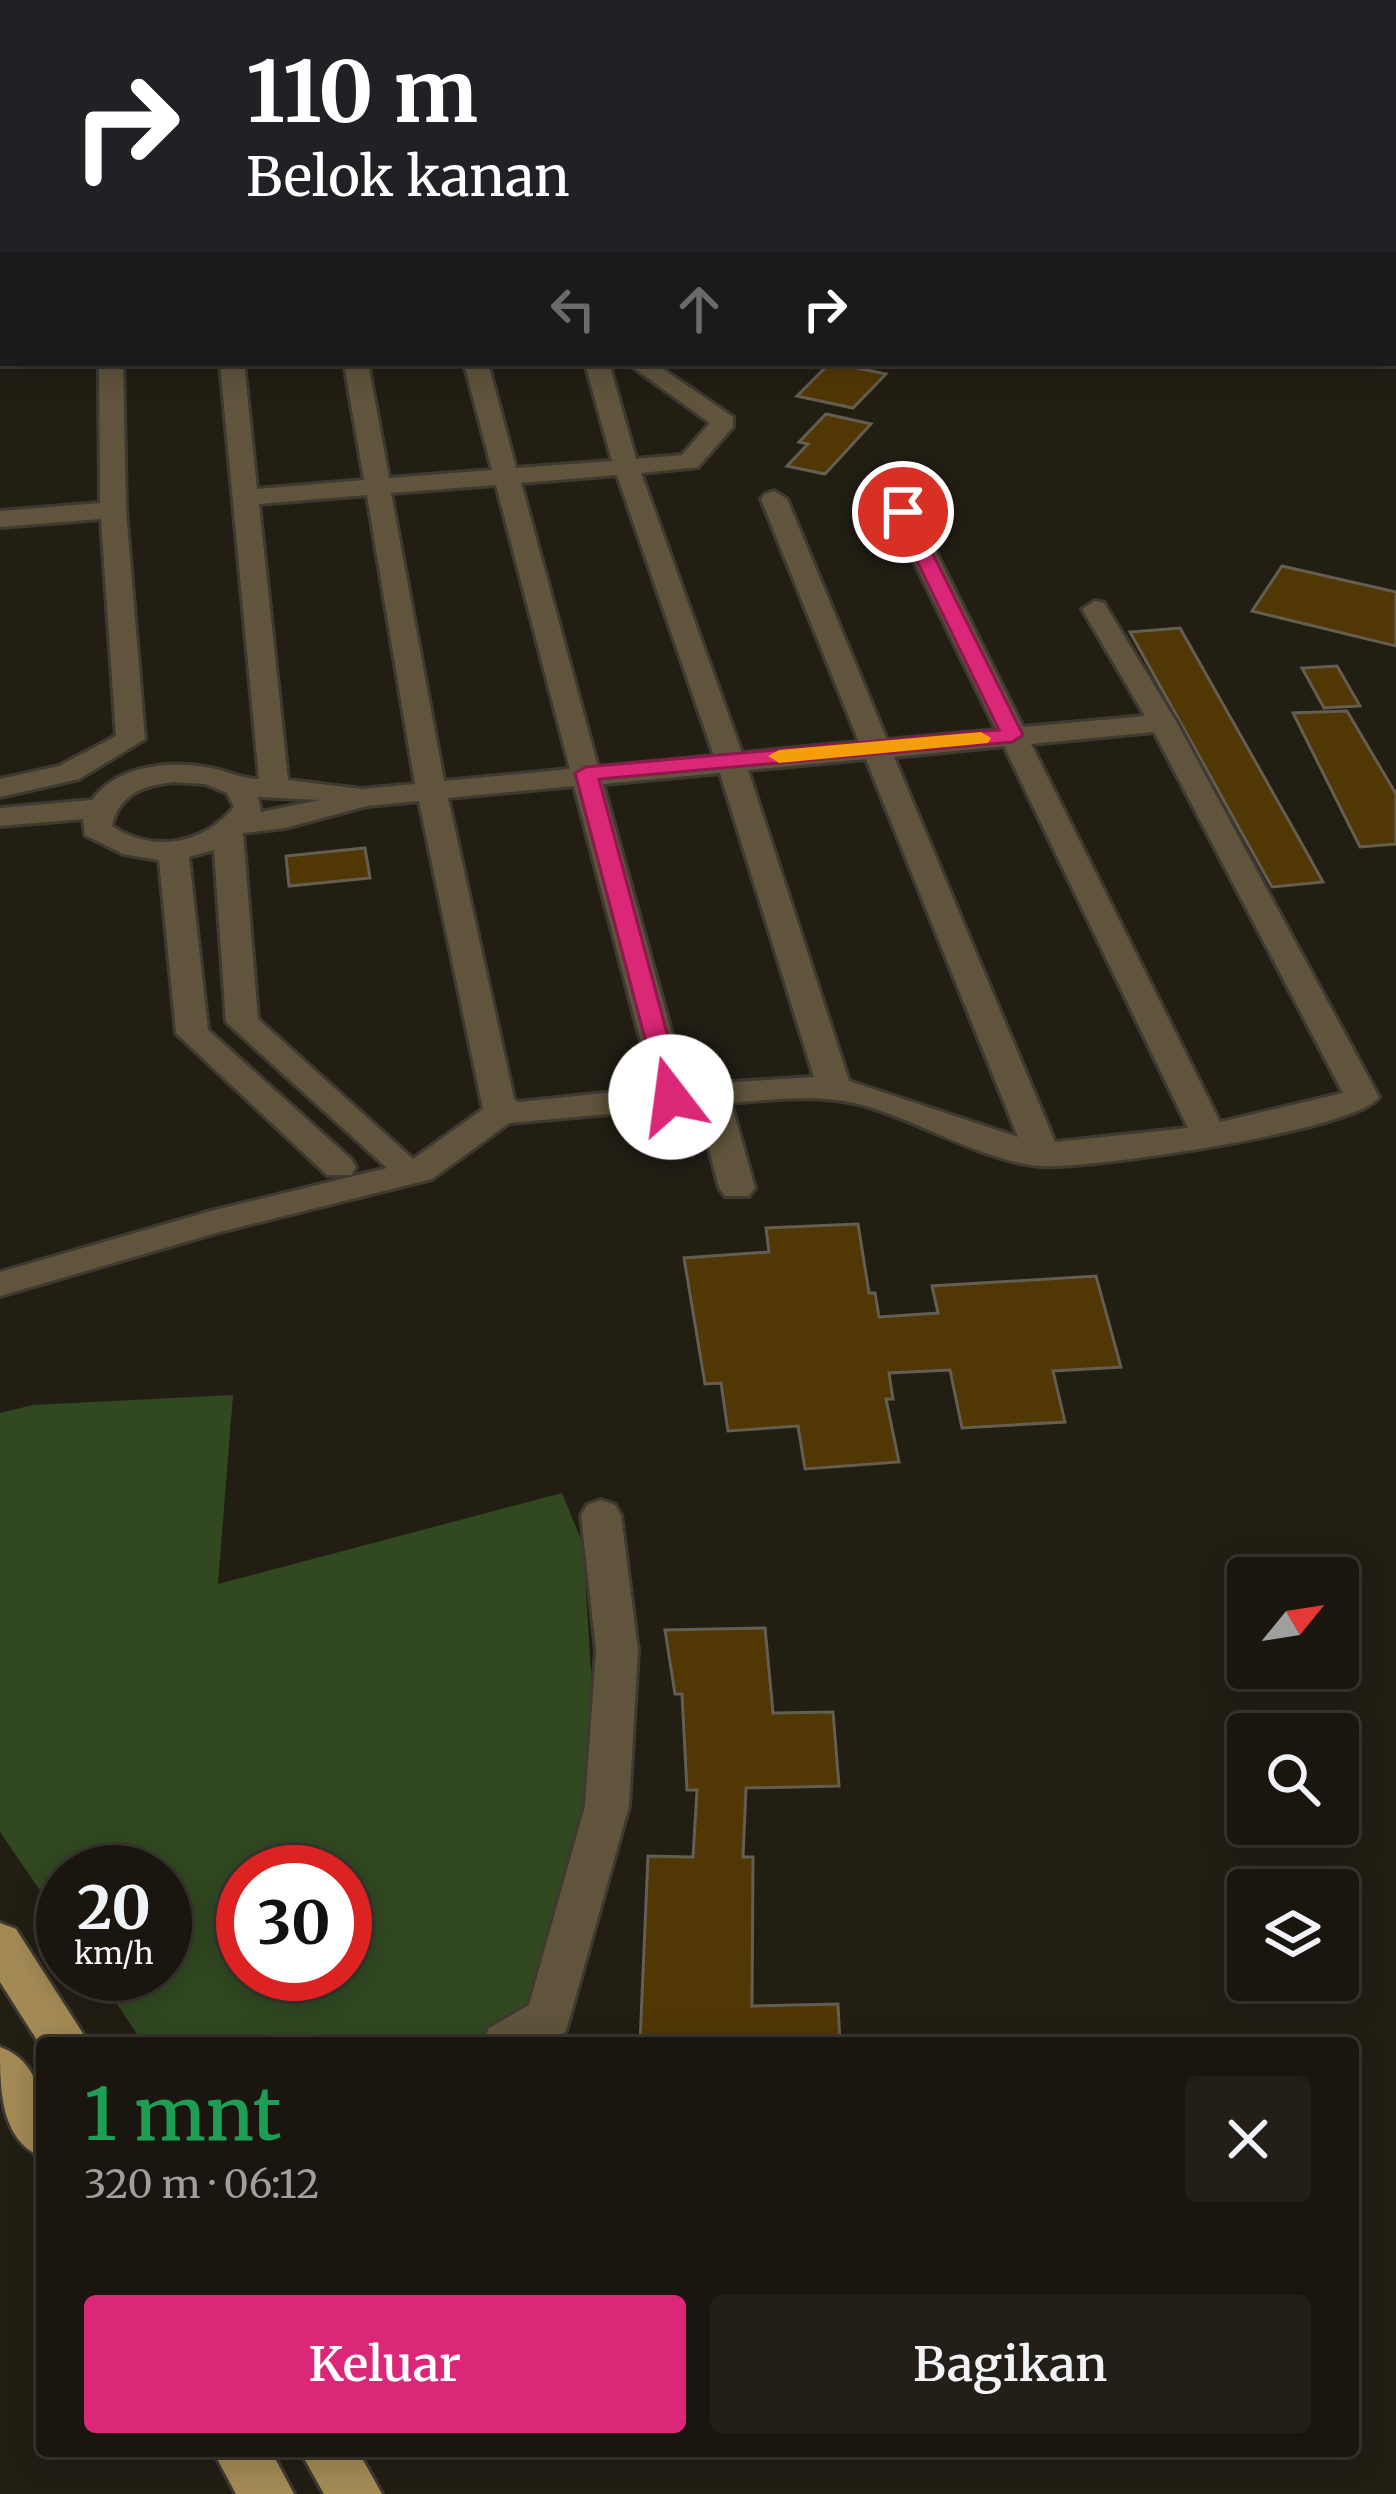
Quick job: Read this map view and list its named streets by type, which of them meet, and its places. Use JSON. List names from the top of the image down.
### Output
{
  "north": "top right",
  "page": {
    "turn": ["110 m", "Belok kanan"],
    "speed": "20 km/h",
    "limit": "30",
    "heading": ["1 mnt", "320 m · 06:12"],
    "buttons": ["Keluar", "Bagikan"]
  }
}
